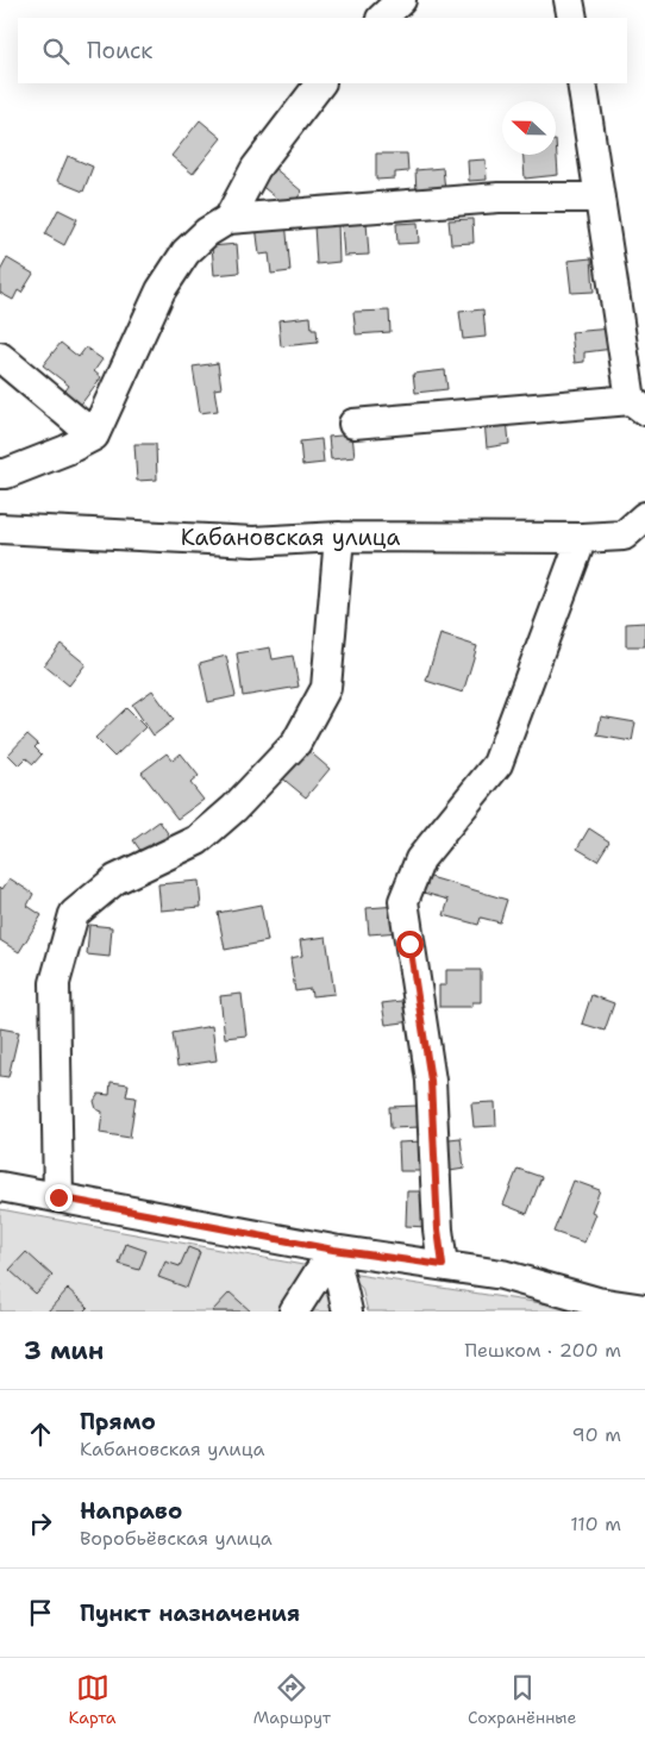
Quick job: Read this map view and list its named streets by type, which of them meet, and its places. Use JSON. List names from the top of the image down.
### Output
{
  "streets": {
    "street": ["Кабановская улица"]
  },
  "north": "left",
  "page": {
    "search": "Поиск",
    "heading": ["3 мин", "Пешком · 200 m"],
    "list": [
      ["Прямо", "Кабановская улица", "90 m"],
      ["Направо", "Воробьёвская улица", "110 m"],
      "Пункт назначения"
    ],
    "nav": ["Карта", "Маршрут", "Сохранённые"]
  }
}
